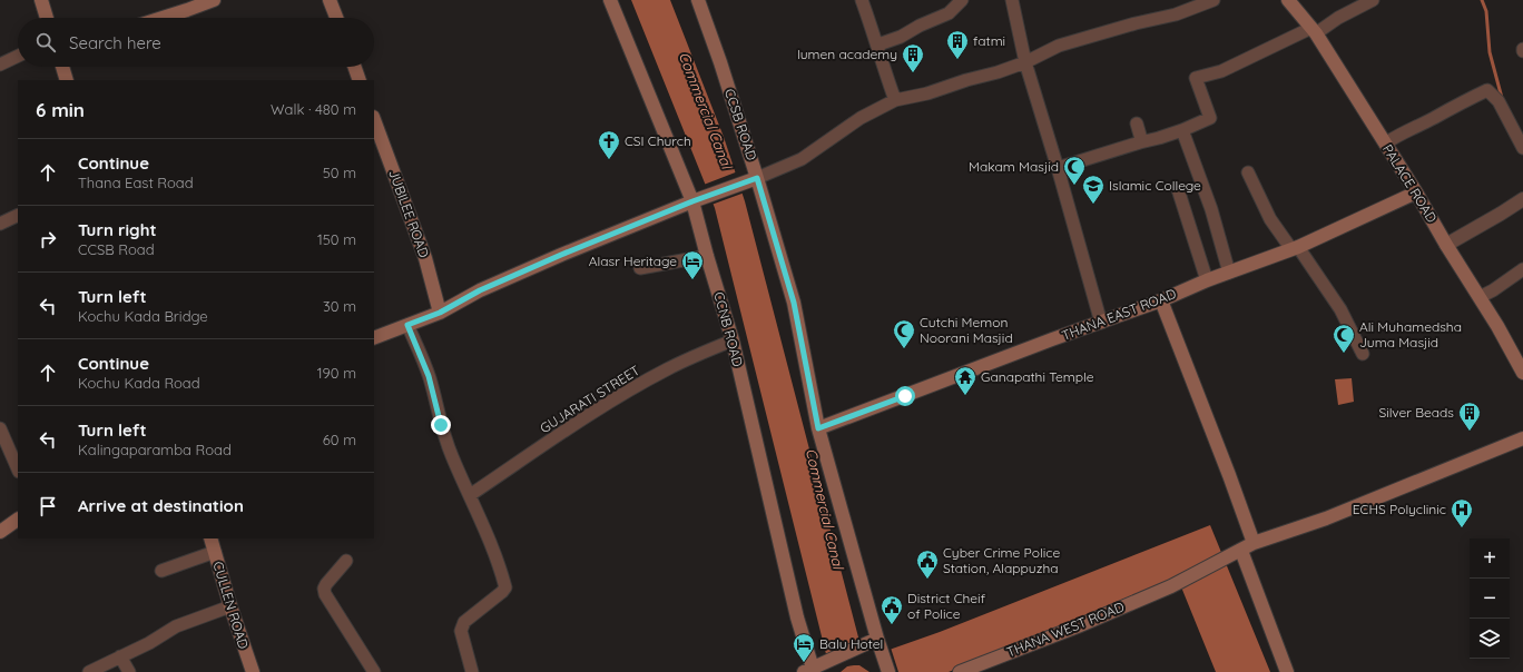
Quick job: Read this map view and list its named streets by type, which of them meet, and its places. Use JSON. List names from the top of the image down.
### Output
{
  "streets": {
    "main road": [
      "CCSB ROAD",
      "PALACE ROAD",
      "JUBILEE ROAD",
      "THANA EAST ROAD",
      "CCNB ROAD",
      "CULLEN ROAD",
      "THANA WEST ROAD"
    ],
    "street": ["GUJARATI STREET"]
  },
  "crossings": [
    ["CCSB ROAD", "THANA EAST ROAD"],
    ["PALACE ROAD", "THANA EAST ROAD"],
    ["CCNB ROAD", "GUJARATI STREET"]
  ],
  "water": ["Commercial Canal"],
  "places": {
    "building": ["fatmi", "lumen academy", "Silver Beads"],
    "church": ["CSI Church"],
    "mosque": ["Makam Masjid", "Cutchi Memon Noorani Masjid", "Ali Muhamedsha Juma Masjid"],
    "school or university": ["Islamic College"],
    "hotel": ["Alasr Heritage", "Balu Hotel"],
    "temple": ["Ganapathi Temple"],
    "hospital": ["ECHS Polyclinic"],
    "public building": ["Cyber Crime Police Station, Alappuzha", "District Cheif of Police"]
  },
  "page": {
    "search": "Search here",
    "heading": ["6 min", "Walk · 480 m"],
    "list": [
      ["Continue", "Thana East Road", "50 m"],
      ["Turn right", "CCSB Road", "150 m"],
      ["Turn left", "Kochu Kada Bridge", "30 m"],
      ["Continue", "Kochu Kada Road", "190 m"],
      ["Turn left", "Kalingaparamba Road", "60 m"],
      "Arrive at destination"
    ],
    "map_buttons": ["+", "−"]
  }
}
